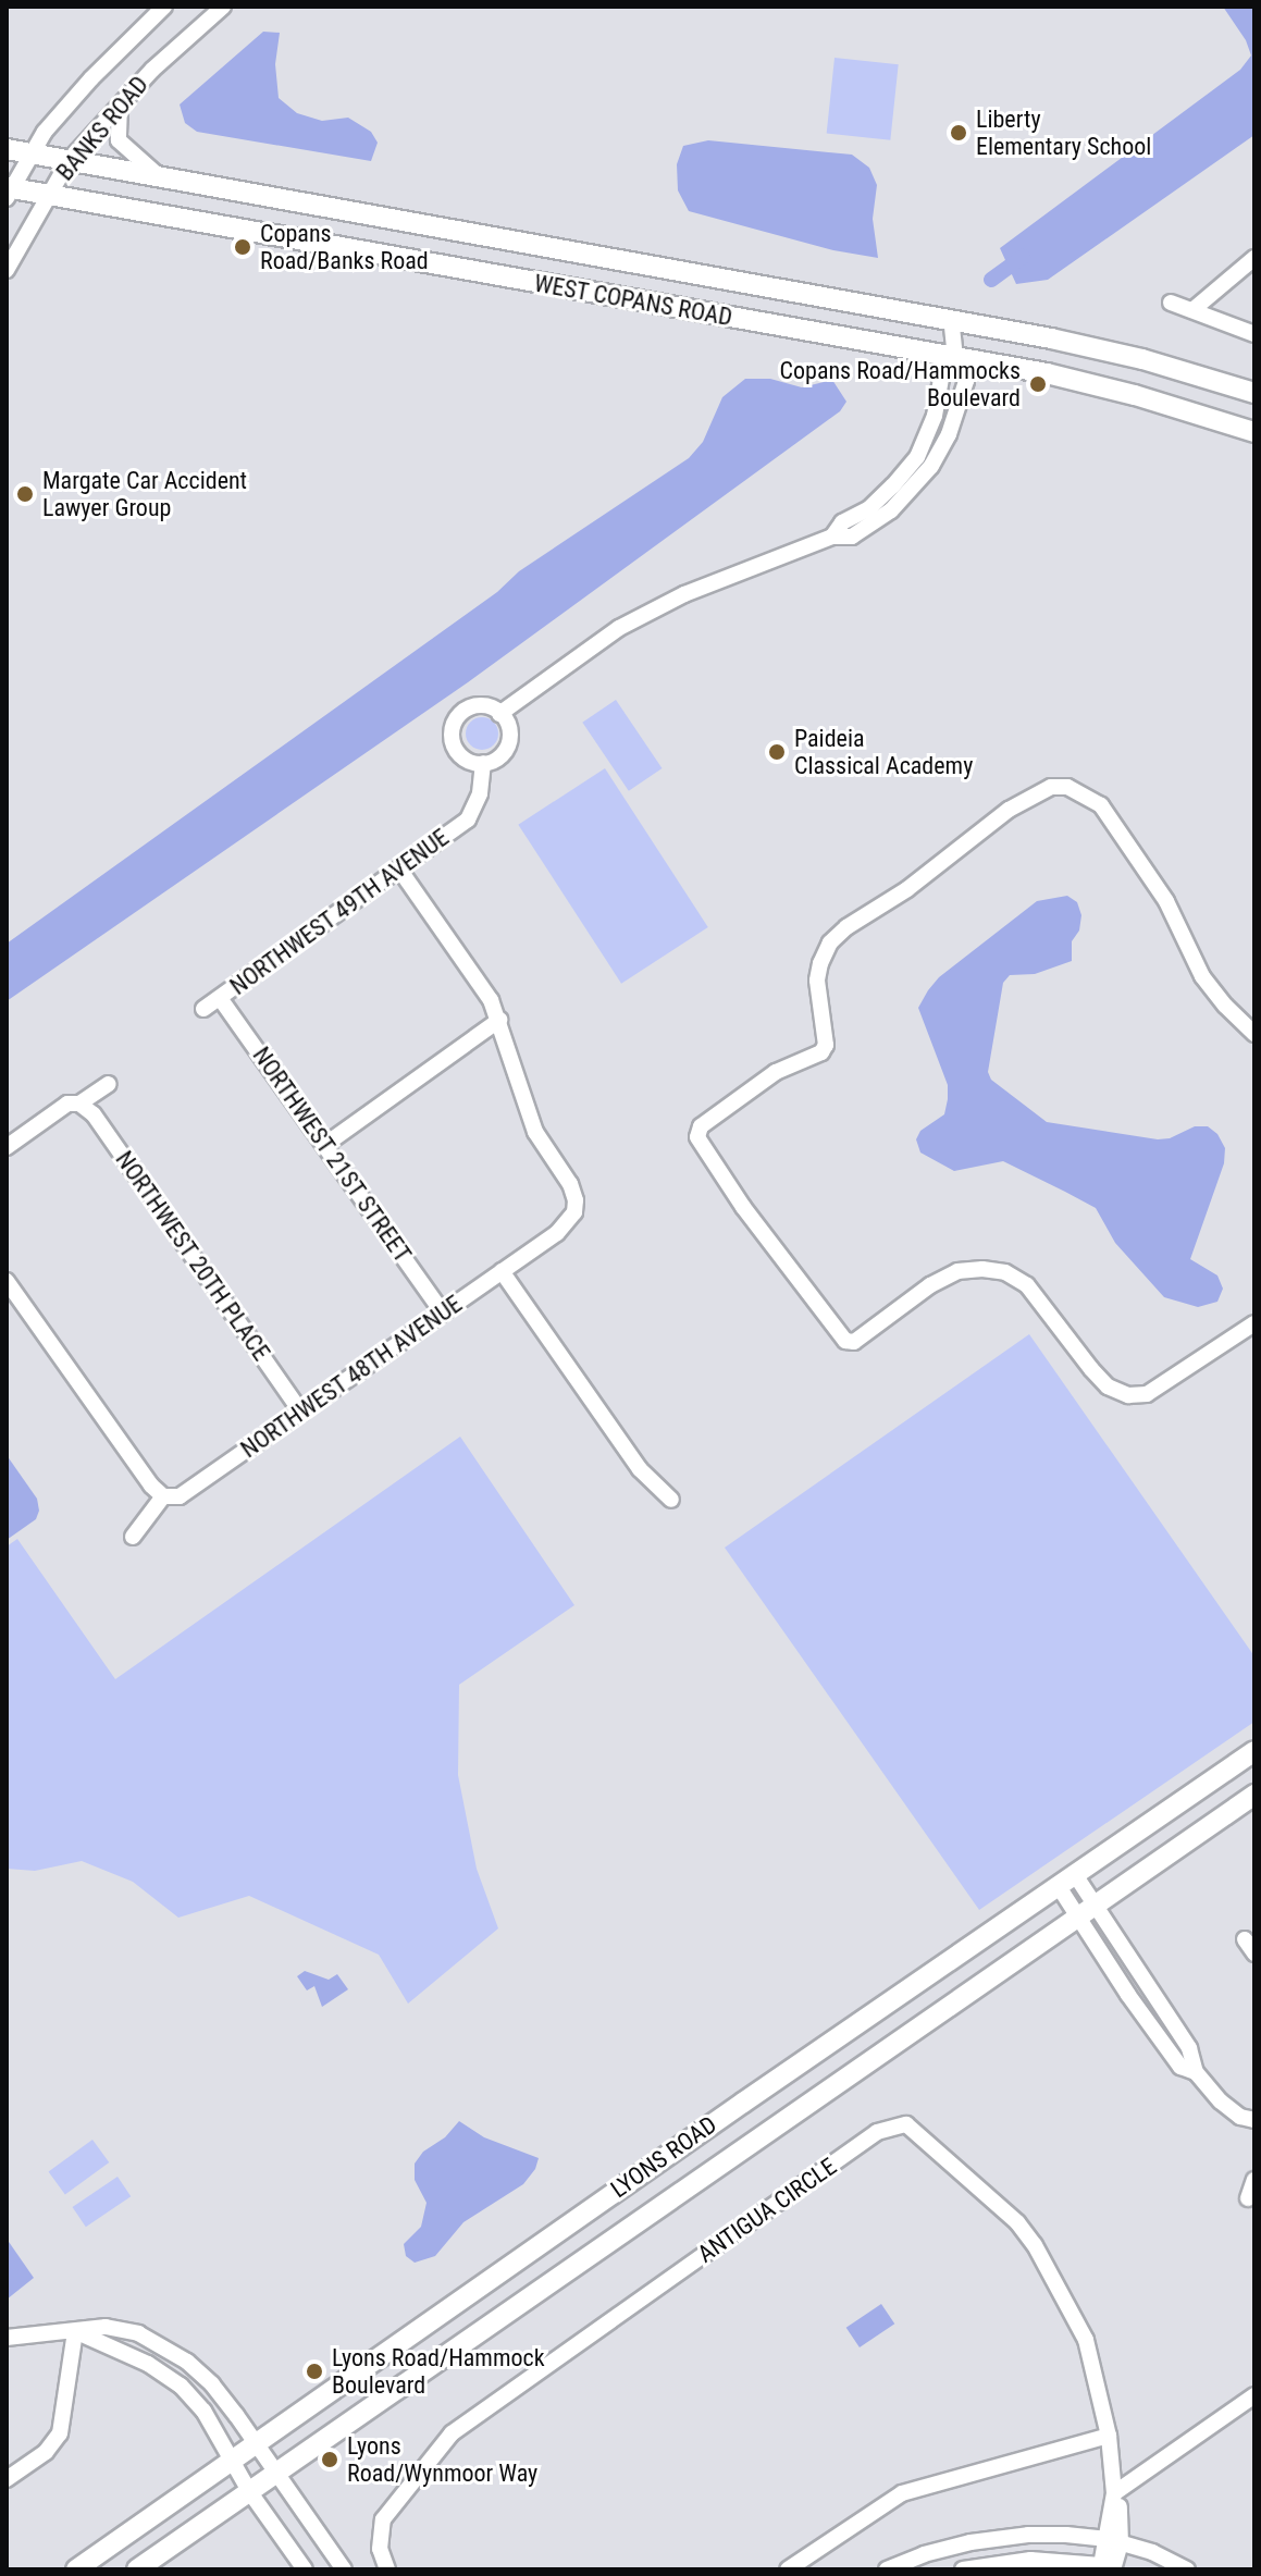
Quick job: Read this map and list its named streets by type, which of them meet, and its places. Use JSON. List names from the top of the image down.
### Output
{
  "streets": {
    "main road": ["WEST COPANS ROAD", "LYONS ROAD"],
    "street": [
      "BANKS ROAD",
      "NORTHWEST 49TH AVENUE",
      "NORTHWEST 21ST STREET",
      "NORTHWEST 20TH PLACE",
      "NORTHWEST 48TH AVENUE",
      "ANTIGUA CIRCLE"
    ]
  },
  "crossings": [
    ["BANKS ROAD", "WEST COPANS ROAD"],
    ["NORTHWEST 49TH AVENUE", "NORTHWEST 21ST STREET"],
    ["NORTHWEST 21ST STREET", "NORTHWEST 48TH AVENUE"],
    ["NORTHWEST 20TH PLACE", "NORTHWEST 48TH AVENUE"]
  ],
  "places": [
    "Liberty Elementary School",
    "Copans Road/Banks Road",
    "Copans Road/Hammocks Boulevard",
    "Margate Car Accident Lawyer Group",
    "Paideia Classical Academy",
    "Lyons Road/Hammock Boulevard",
    "Lyons Road/Wynmoor Way"
  ]
}
